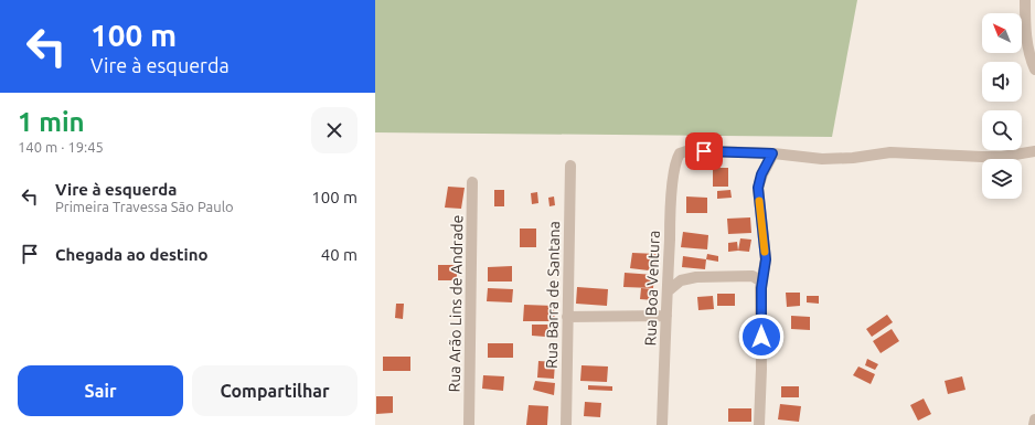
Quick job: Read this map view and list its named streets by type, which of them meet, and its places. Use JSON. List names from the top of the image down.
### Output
{
  "streets": {
    "street": ["Rua Boa Ventura", "Rua Barra de Santana", "Rua Arão Lins de Andrade"]
  },
  "north": "top left",
  "page": {
    "turn": ["100 m", "Vire à esquerda"],
    "heading": ["1 min", "140 m · 19:45"],
    "list": [
      {
        "name": "Vire à esquerda",
        "note": "Primeira Travessa São Paulo",
        "value": "100 m"
      },
      {
        "name": "Chegada ao destino",
        "value": "40 m"
      }
    ],
    "buttons": ["Sair", "Compartilhar"]
  }
}
